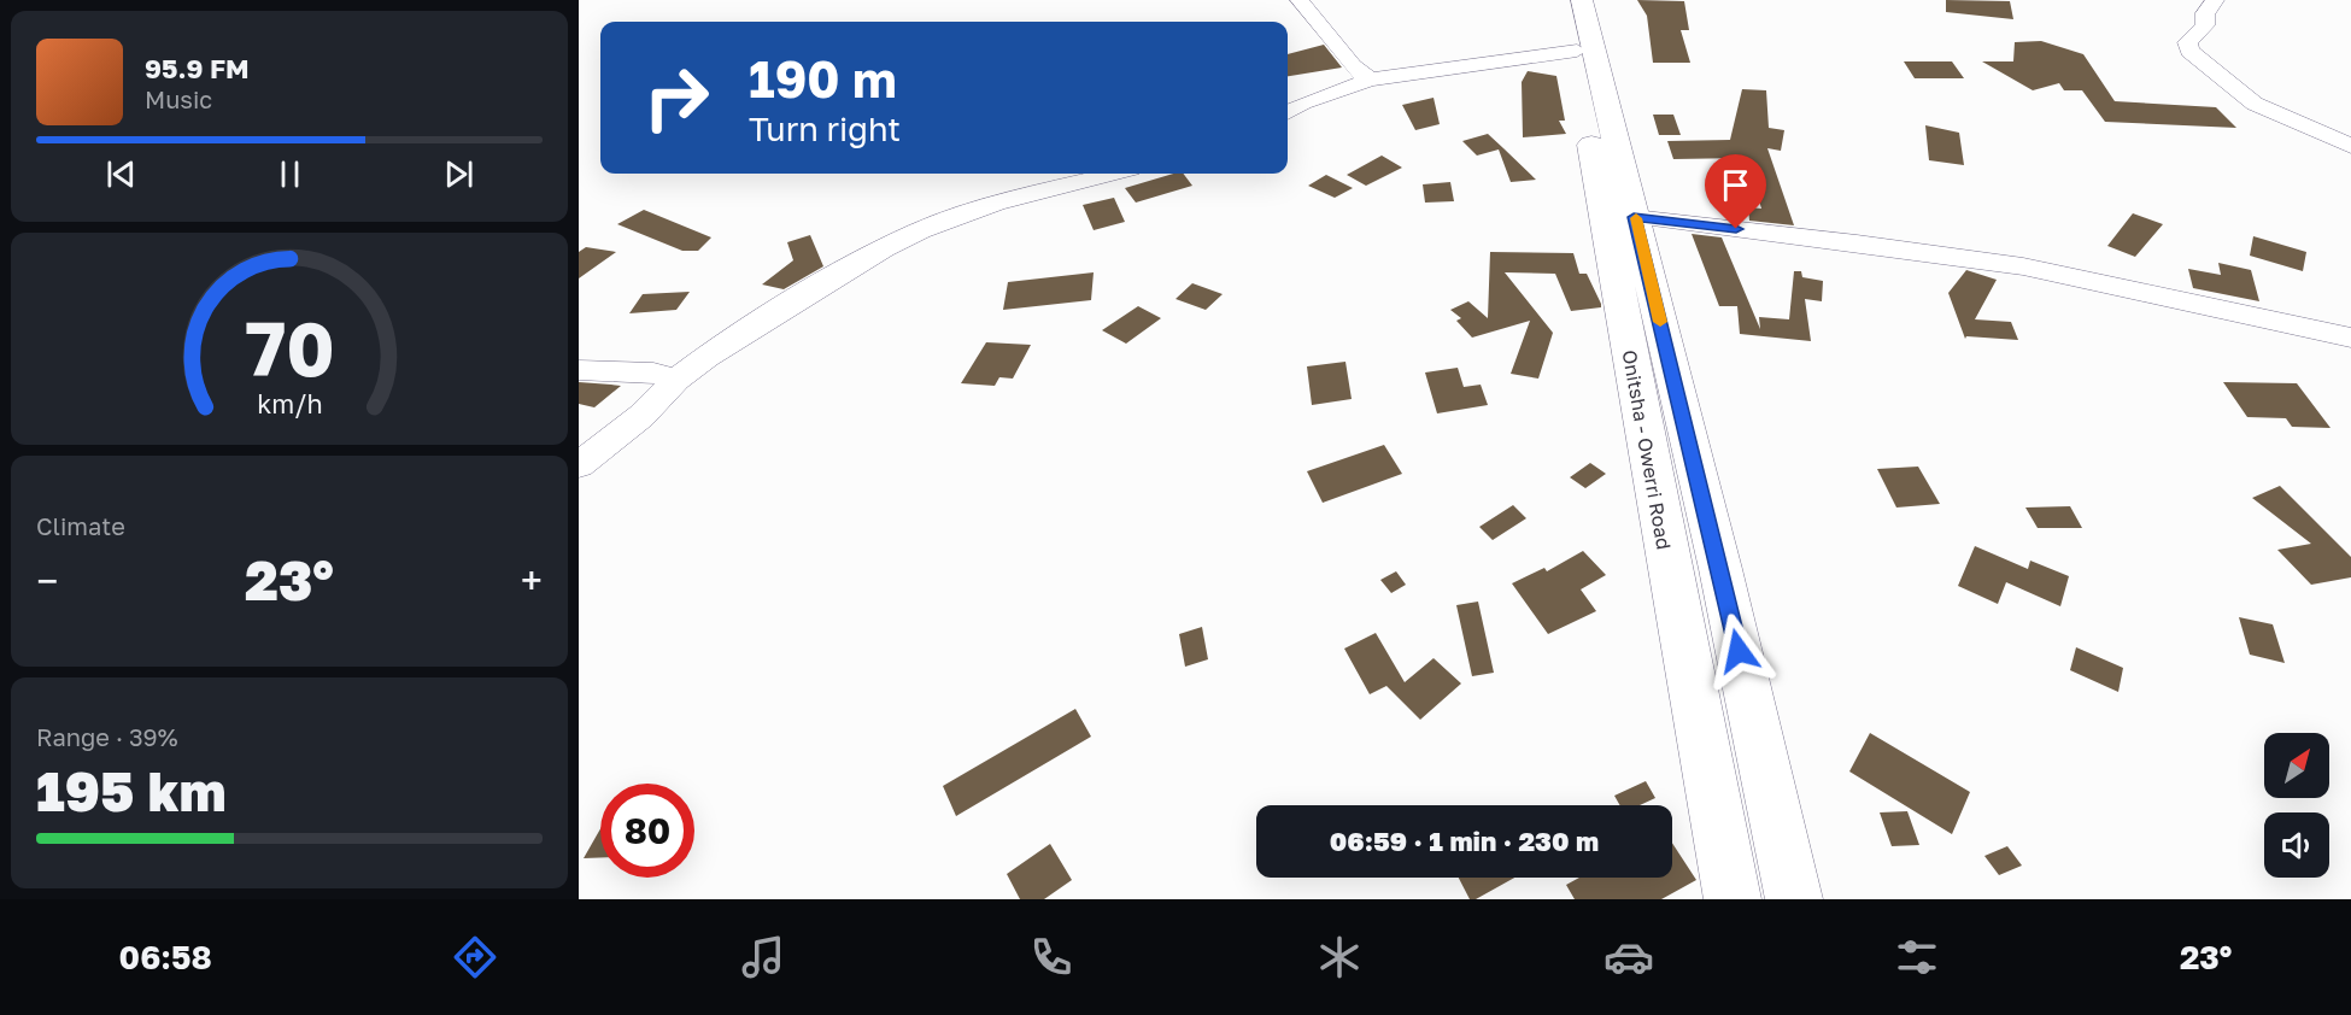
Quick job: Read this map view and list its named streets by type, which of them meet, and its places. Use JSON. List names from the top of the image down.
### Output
{
  "streets": {
    "highway": ["Onitsha - Owerri Road"]
  },
  "north": "top right",
  "page": {
    "turn": ["190 m", "Turn right"],
    "song": ["95.9 FM", "Music"],
    "tile": [
      "Climate",
      ["Range · 39%", "195 km"]
    ],
    "heat": ["−", "23°", "+"],
    "limit": "80",
    "trip": "06:59 · 1 min · 230 m",
    "tabs": ["06:58", "23°"],
    "gauge": ["70", "km/h"]
  }
}
